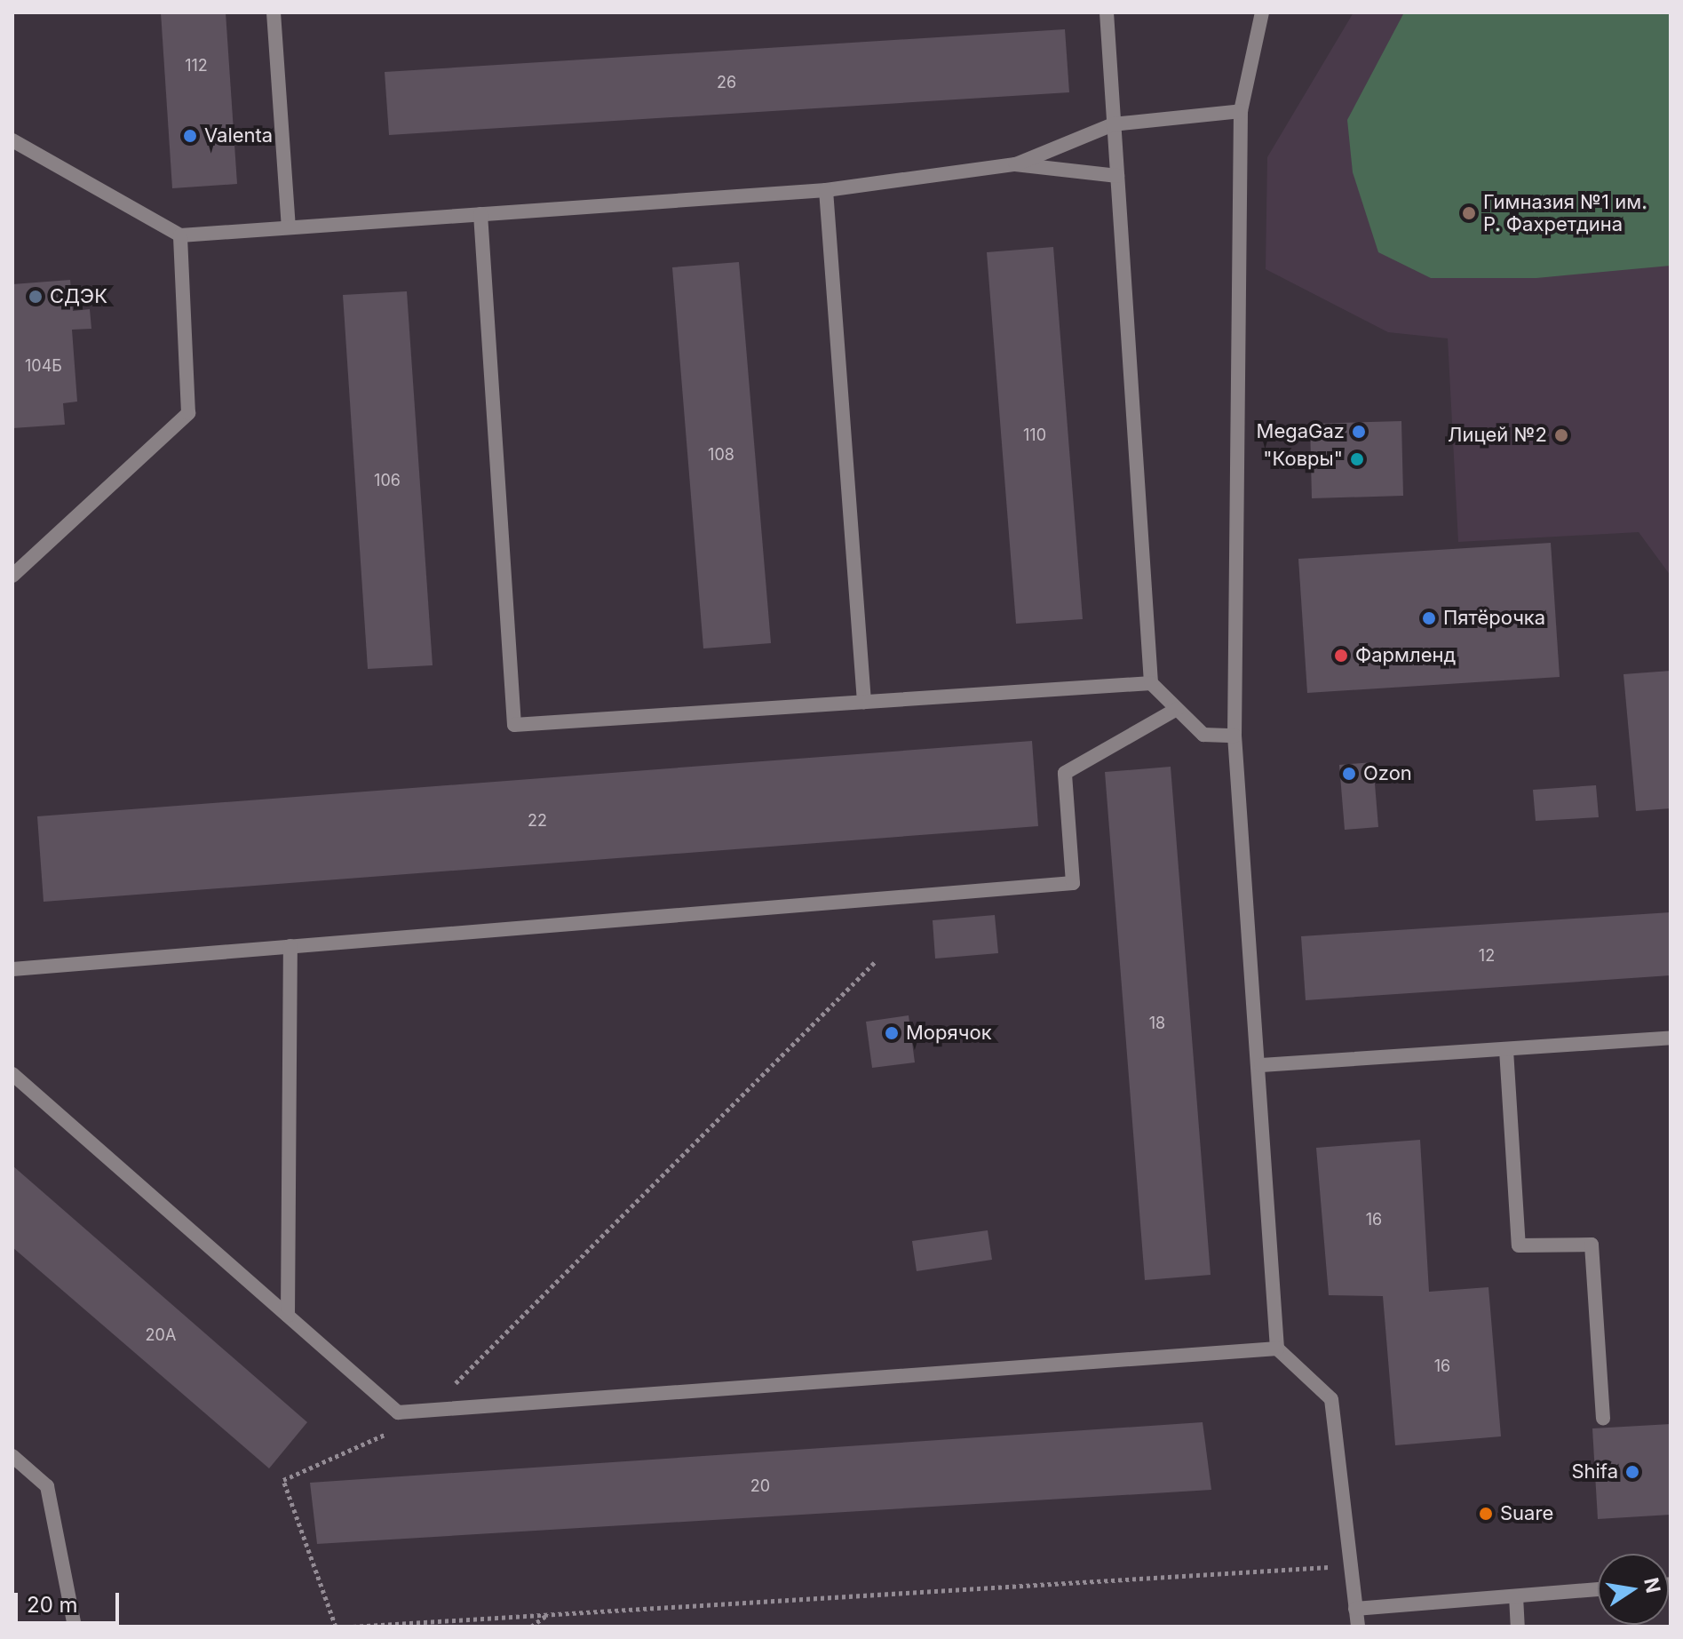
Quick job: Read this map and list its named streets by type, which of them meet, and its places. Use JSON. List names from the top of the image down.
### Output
{
  "places": [
    "Valenta",
    "Гимназия №1 им. Р. Фахретдина",
    "СДЭК",
    "MegaGaz",
    "Лицей №2",
    "\"Ковры\"",
    "Пятёрочка",
    "Фармленд",
    "Ozon",
    "Морячок",
    "Shifa",
    "Suare"
  ],
  "house_numbers": [
    "112",
    "26",
    "104Б",
    "110",
    "108",
    "106",
    "22",
    "12",
    "18",
    "16",
    "20А",
    "16",
    "20"
  ],
  "scale_bar": "20 m",
  "north": "right"
}
